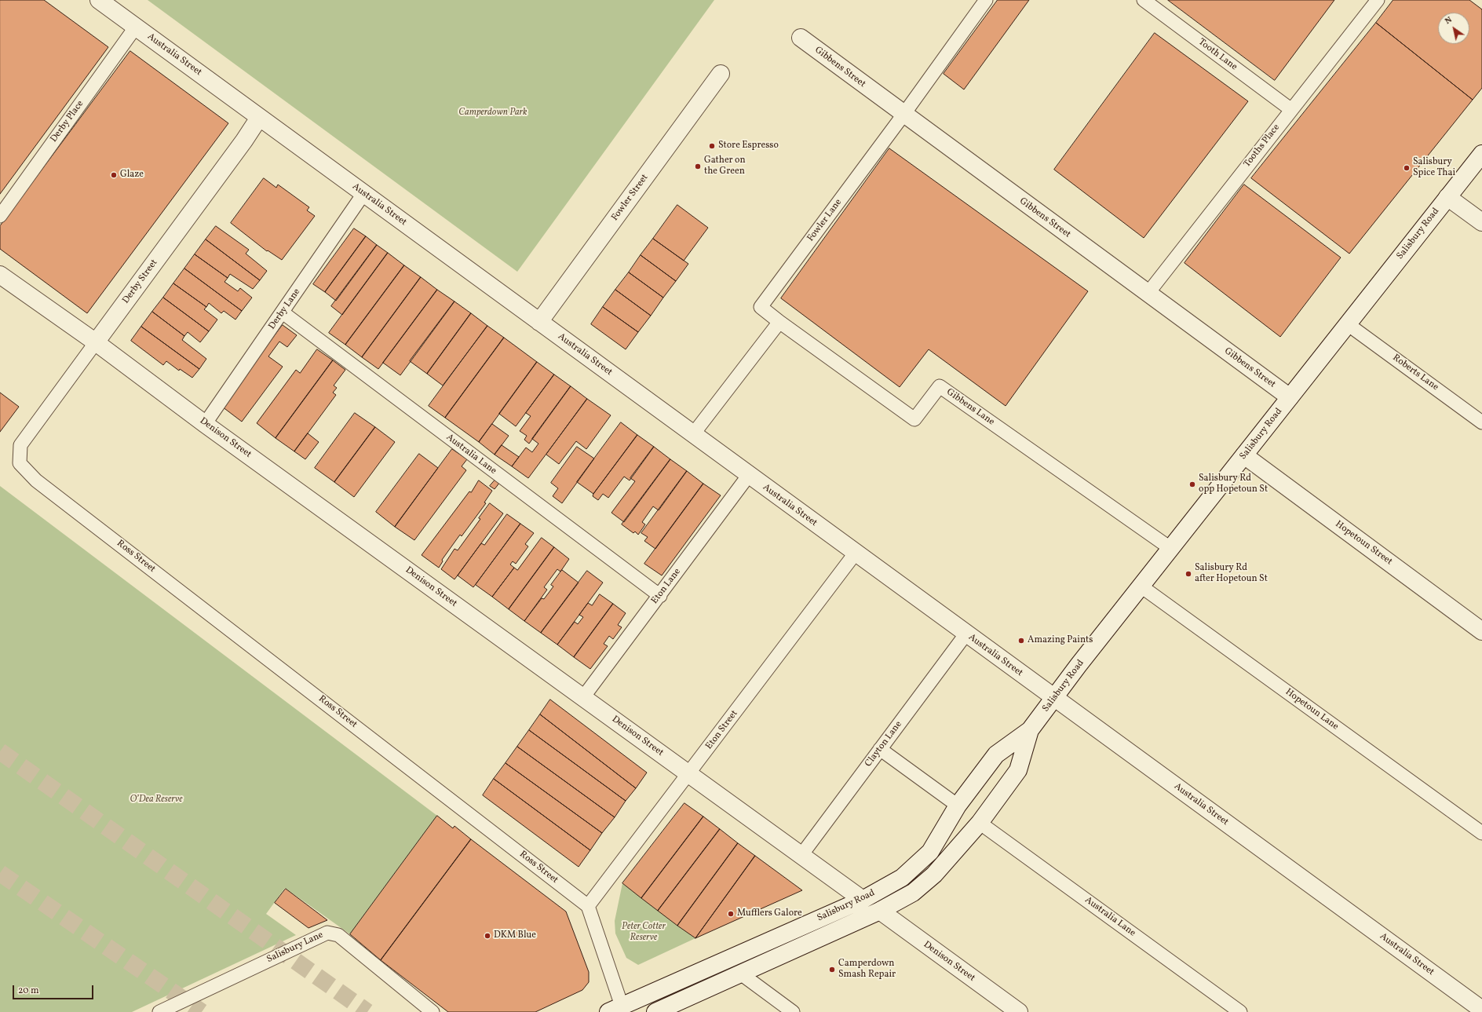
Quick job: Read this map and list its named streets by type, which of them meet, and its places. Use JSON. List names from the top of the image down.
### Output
{
  "streets": {
    "street": [
      "Australia Street",
      "Gibbens Street",
      "Fowler Street",
      "Salisbury Road",
      "Derby Street",
      "Denison Street",
      "Hopetoun Street"
    ],
    "lane": [
      "Tooth Lane",
      "Derby Place",
      "Tooths Place",
      "Fowler Lane",
      "Derby Lane",
      "Roberts Lane",
      "Gibbens Lane",
      "Australia Lane",
      "Ross Street",
      "Eton Lane",
      "Hopetoun Lane",
      "Eton Street",
      "Clayton Lane",
      "Salisbury Lane"
    ]
  },
  "crossings": [
    ["Australia Street", "Derby Place"],
    ["Australia Street", "Fowler Street"],
    ["Australia Street", "Salisbury Road"],
    ["Australia Street", "Derby Street"],
    ["Australia Street", "Derby Lane"],
    ["Australia Street", "Eton Lane"],
    ["Australia Street", "Eton Street"],
    ["Australia Street", "Clayton Lane"],
    ["Tooth Lane", "Tooths Place"],
    ["Gibbens Street", "Tooths Place"],
    ["Gibbens Street", "Fowler Lane"],
    ["Gibbens Street", "Salisbury Road"],
    ["Fowler Lane", "Gibbens Lane"],
    ["Salisbury Road", "Roberts Lane"],
    ["Salisbury Road", "Gibbens Lane"],
    ["Salisbury Road", "Denison Street"],
    ["Salisbury Road", "Australia Lane"],
    ["Salisbury Road", "Hopetoun Street"],
    ["Salisbury Road", "Hopetoun Lane"],
    ["Derby Street", "Denison Street"],
    ["Derby Street", "Ross Street"],
    ["Derby Lane", "Denison Street"],
    ["Derby Lane", "Australia Lane"],
    ["Denison Street", "Eton Lane"],
    ["Denison Street", "Eton Street"],
    ["Denison Street", "Clayton Lane"],
    ["Australia Lane", "Eton Lane"],
    ["Ross Street", "Eton Street"]
  ],
  "parks": ["Camperdown Park", "O’Dea Reserve", "Peter Cotter Reserve"],
  "places": [
    "Store Espresso",
    "Gather on the Green",
    "Salisbury Spice Thai",
    "Glaze",
    "Salisbury Rd opp Hopetoun St",
    "Salisbury Rd after Hopetoun St",
    "Amazing Paints",
    "Mufflers Galore",
    "DKM Blue",
    "Camperdown Smash Repair"
  ],
  "scale_bar": "20 m",
  "north": "top left"
}
